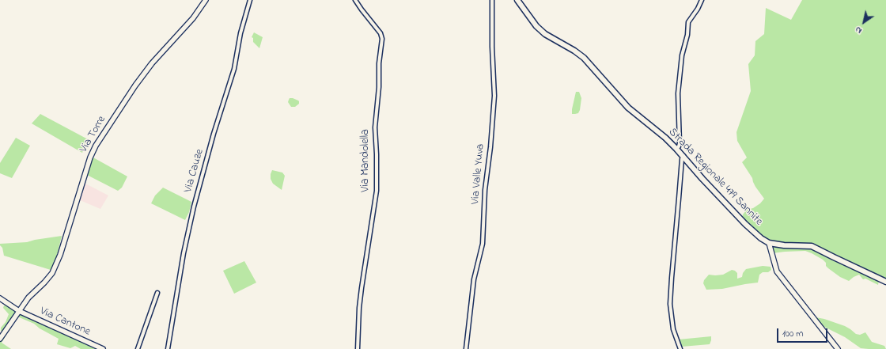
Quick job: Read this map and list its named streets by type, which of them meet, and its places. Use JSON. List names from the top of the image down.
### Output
{
  "streets": {
    "main road": ["Via Torre", "Strada Regionale 479 Sannite", "Via Cantone"],
    "street": ["Via Mandolella", "Via Cauze", "Via Valle Yuva"]
  },
  "crossings": [
    ["Via Torre", "Via Cantone"]
  ],
  "scale_bar": "100 m",
  "north": "bottom left"
}
